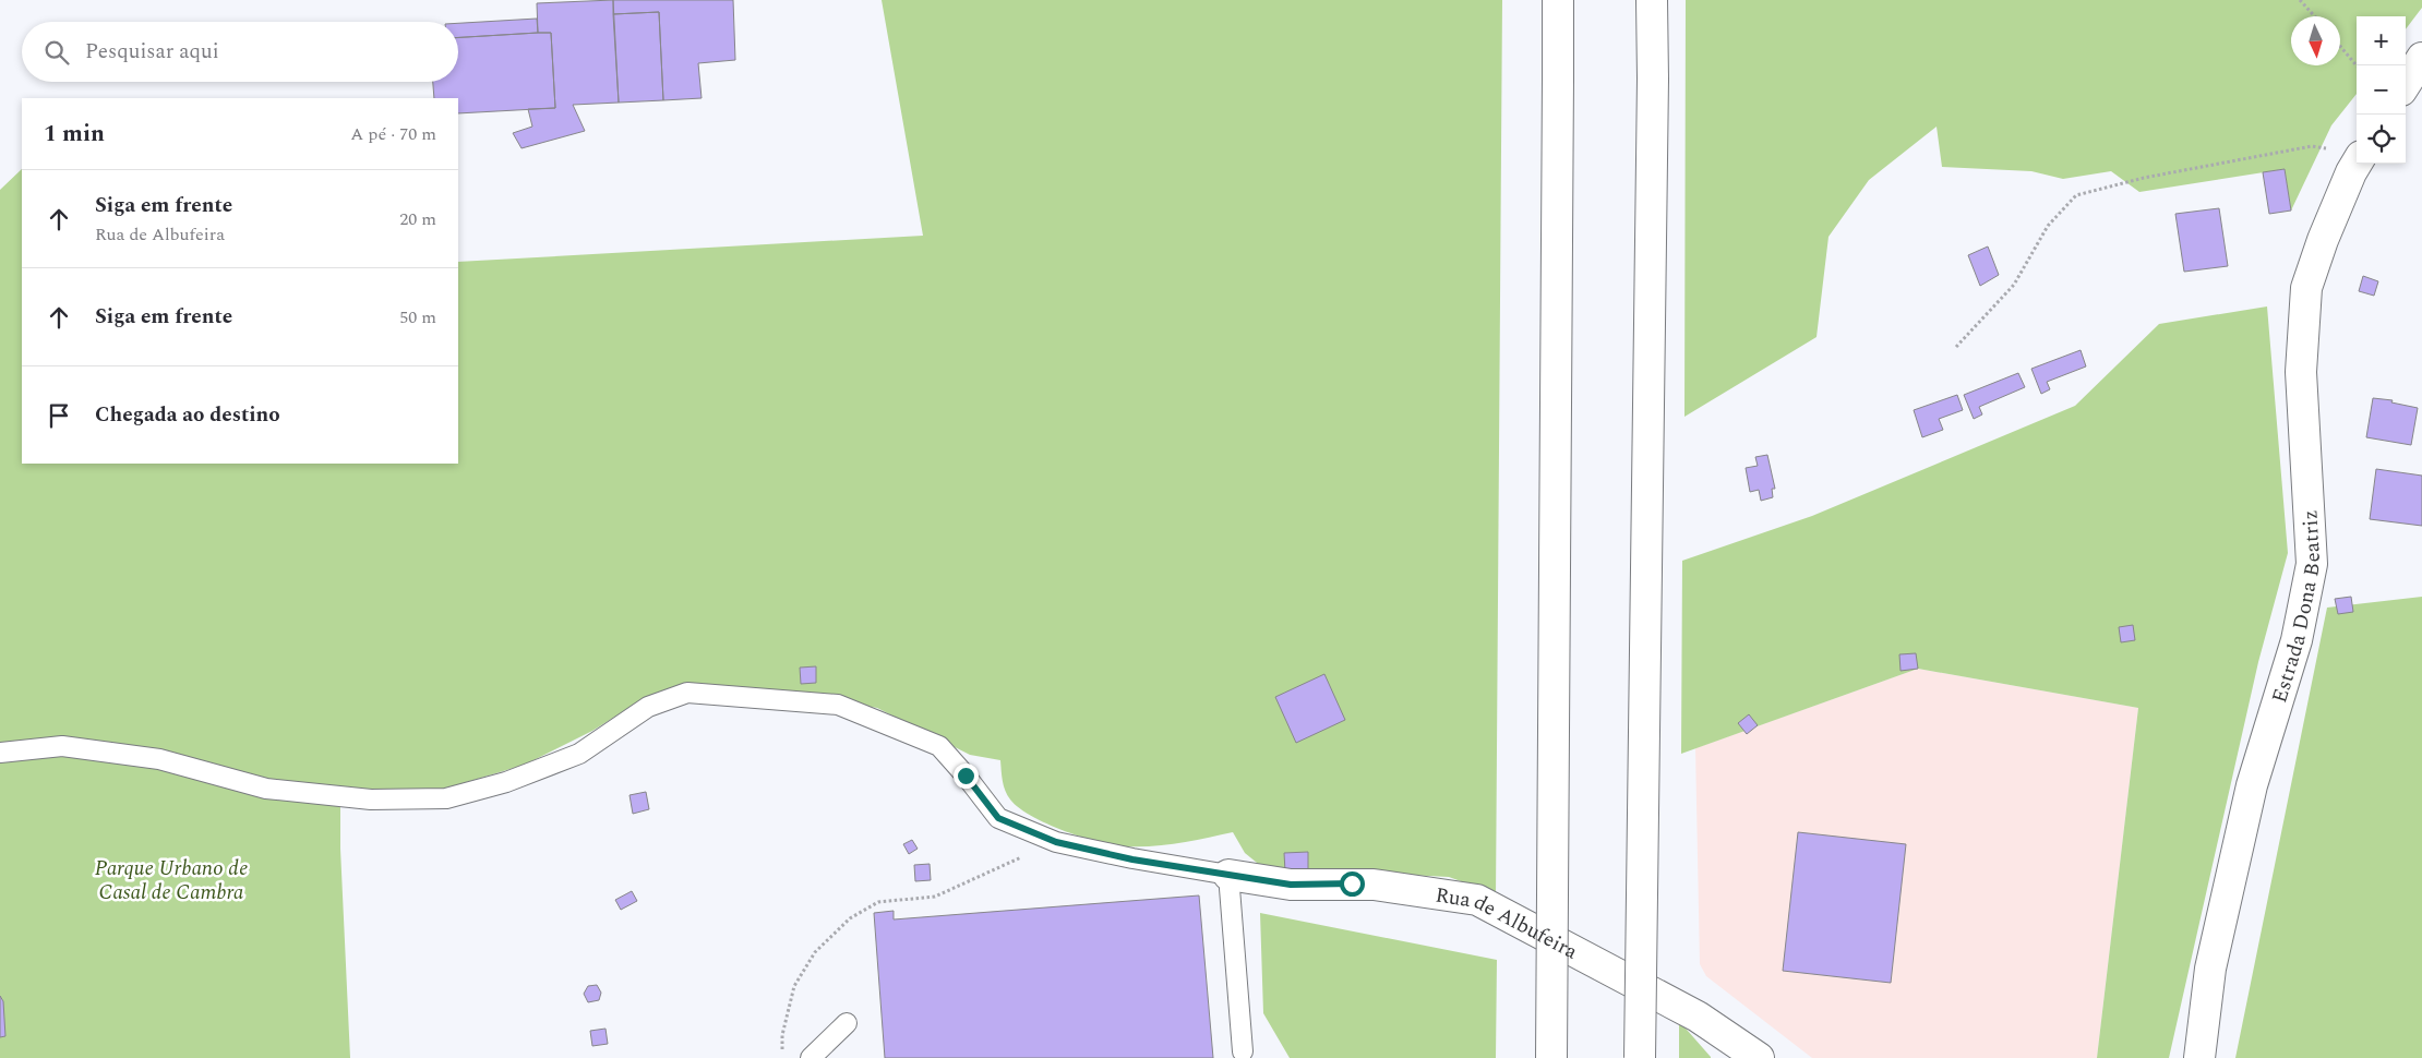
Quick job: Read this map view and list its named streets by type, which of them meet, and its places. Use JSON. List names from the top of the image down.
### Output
{
  "streets": {
    "main road": ["Estrada Dona Beatriz", "Rua de Albufeira"]
  },
  "parks": ["Parque Urbano de Casal de Cambra"],
  "north": "bottom",
  "page": {
    "map_buttons": ["+", "−"],
    "search": "Pesquisar aqui",
    "heading": ["1 min", "A pé · 70 m"],
    "list": [
      ["Siga em frente", "Rua de Albufeira", "20 m"],
      ["Siga em frente", "50 m"],
      "Chegada ao destino"
    ]
  }
}
